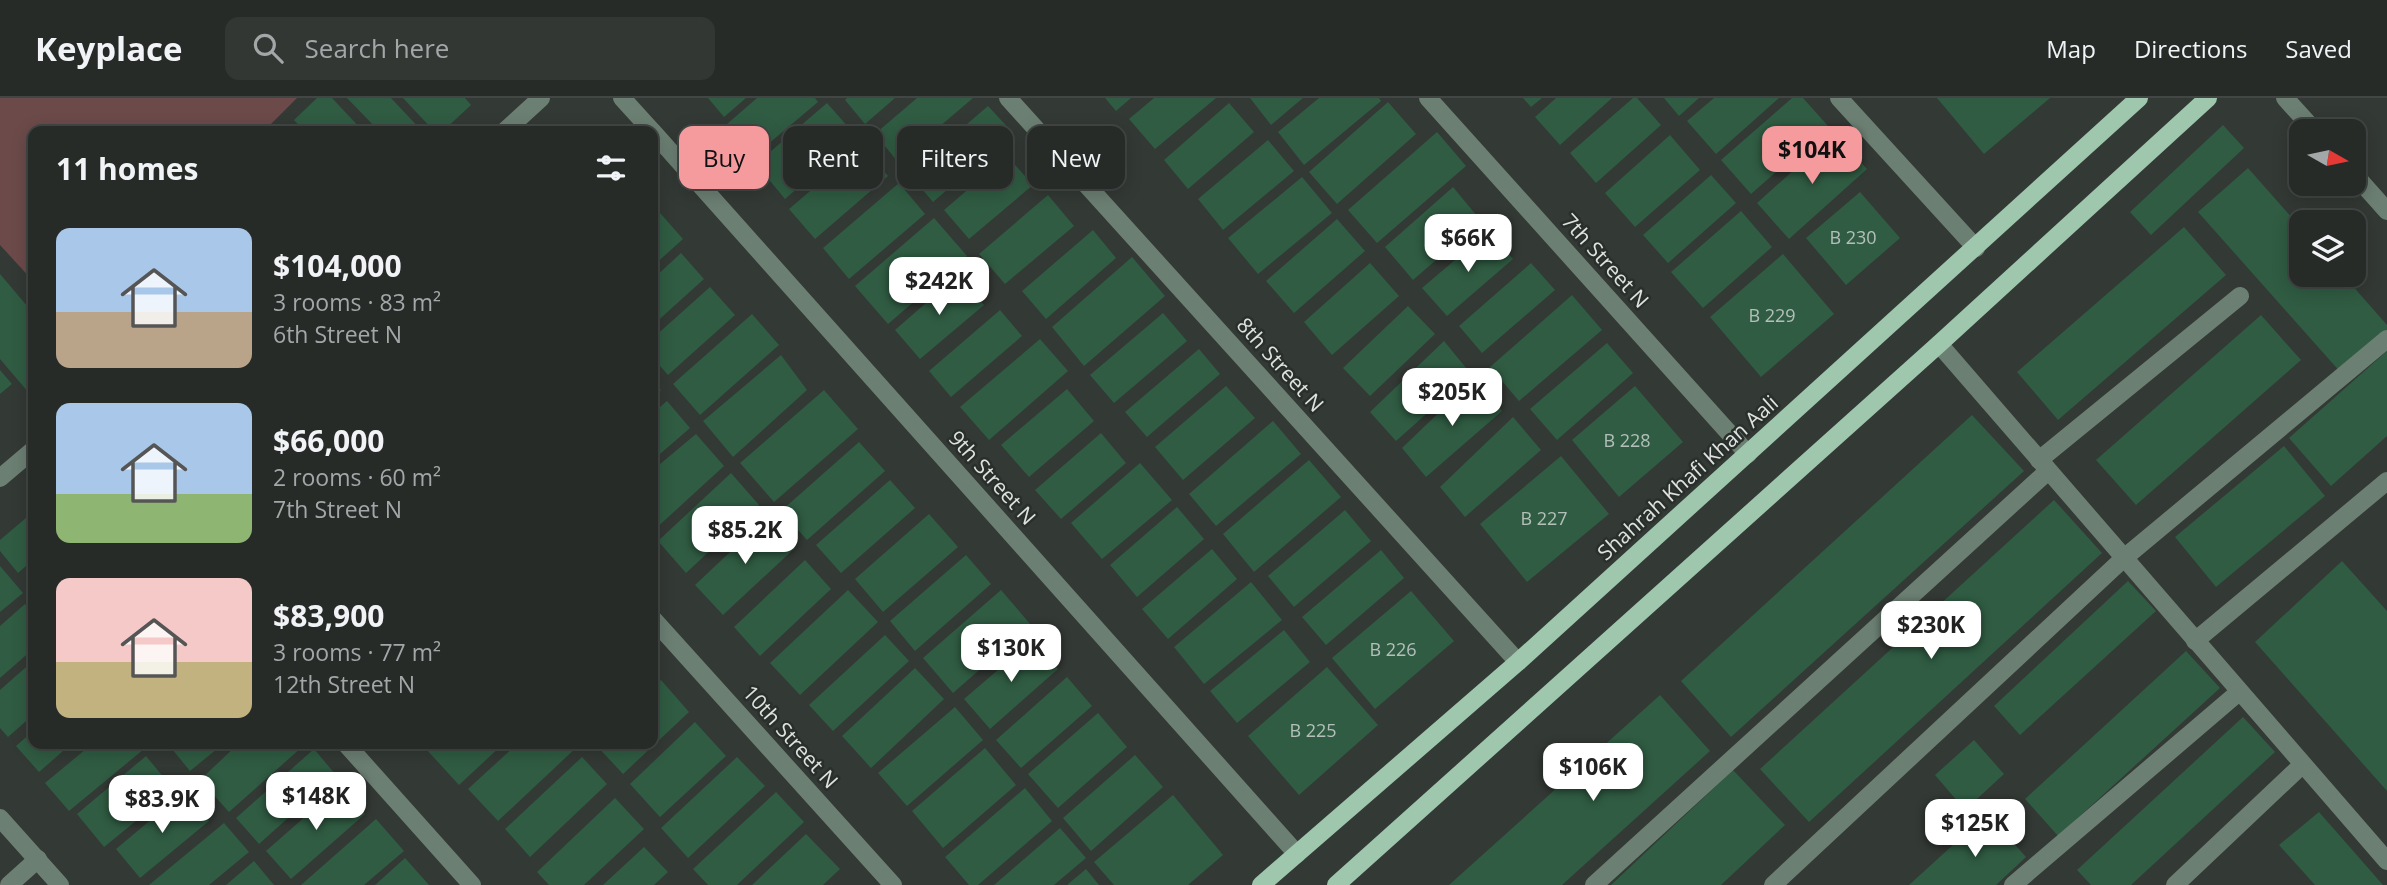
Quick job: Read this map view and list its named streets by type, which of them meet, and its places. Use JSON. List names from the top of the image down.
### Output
{
  "streets": {
    "main road": ["Shahrah Khafi Khan Aali"],
    "street": [
      "7th Street N",
      "8th Street N",
      "9th Street N",
      "10th Street N"
    ]
  },
  "crossings": [
    ["7th Street N", "Shahrah Khafi Khan Aali"],
    ["8th Street N", "Shahrah Khafi Khan Aali"],
    ["9th Street N", "Shahrah Khafi Khan Aali"]
  ],
  "house_numbers": [
    "B 230",
    "B 229",
    "B 228",
    "B 227",
    "B 226",
    "B 225"
  ],
  "north": "right",
  "page": {
    "header": "Keyplace",
    "search": "Search here",
    "nav": ["Map", "Directions", "Saved"],
    "price": [
      "$104K",
      "$66K",
      "$242K",
      "$205K",
      "$85.2K",
      "$230K",
      "$130K",
      "$106K",
      "$148K",
      "$83.9K",
      "$125K"
    ],
    "chip": [
      "Buy",
      "Rent",
      "Filters",
      "New"
    ],
    "heading": "11 homes",
    "list": [
      {
        "name": "$104,000",
        "note": "3 rooms · 83 m² · 6th Street N"
      },
      {
        "name": "$66,000",
        "note": "2 rooms · 60 m² · 7th Street N"
      },
      {
        "name": "$83,900",
        "note": "3 rooms · 77 m² · 12th Street N"
      }
    ]
  }
}
